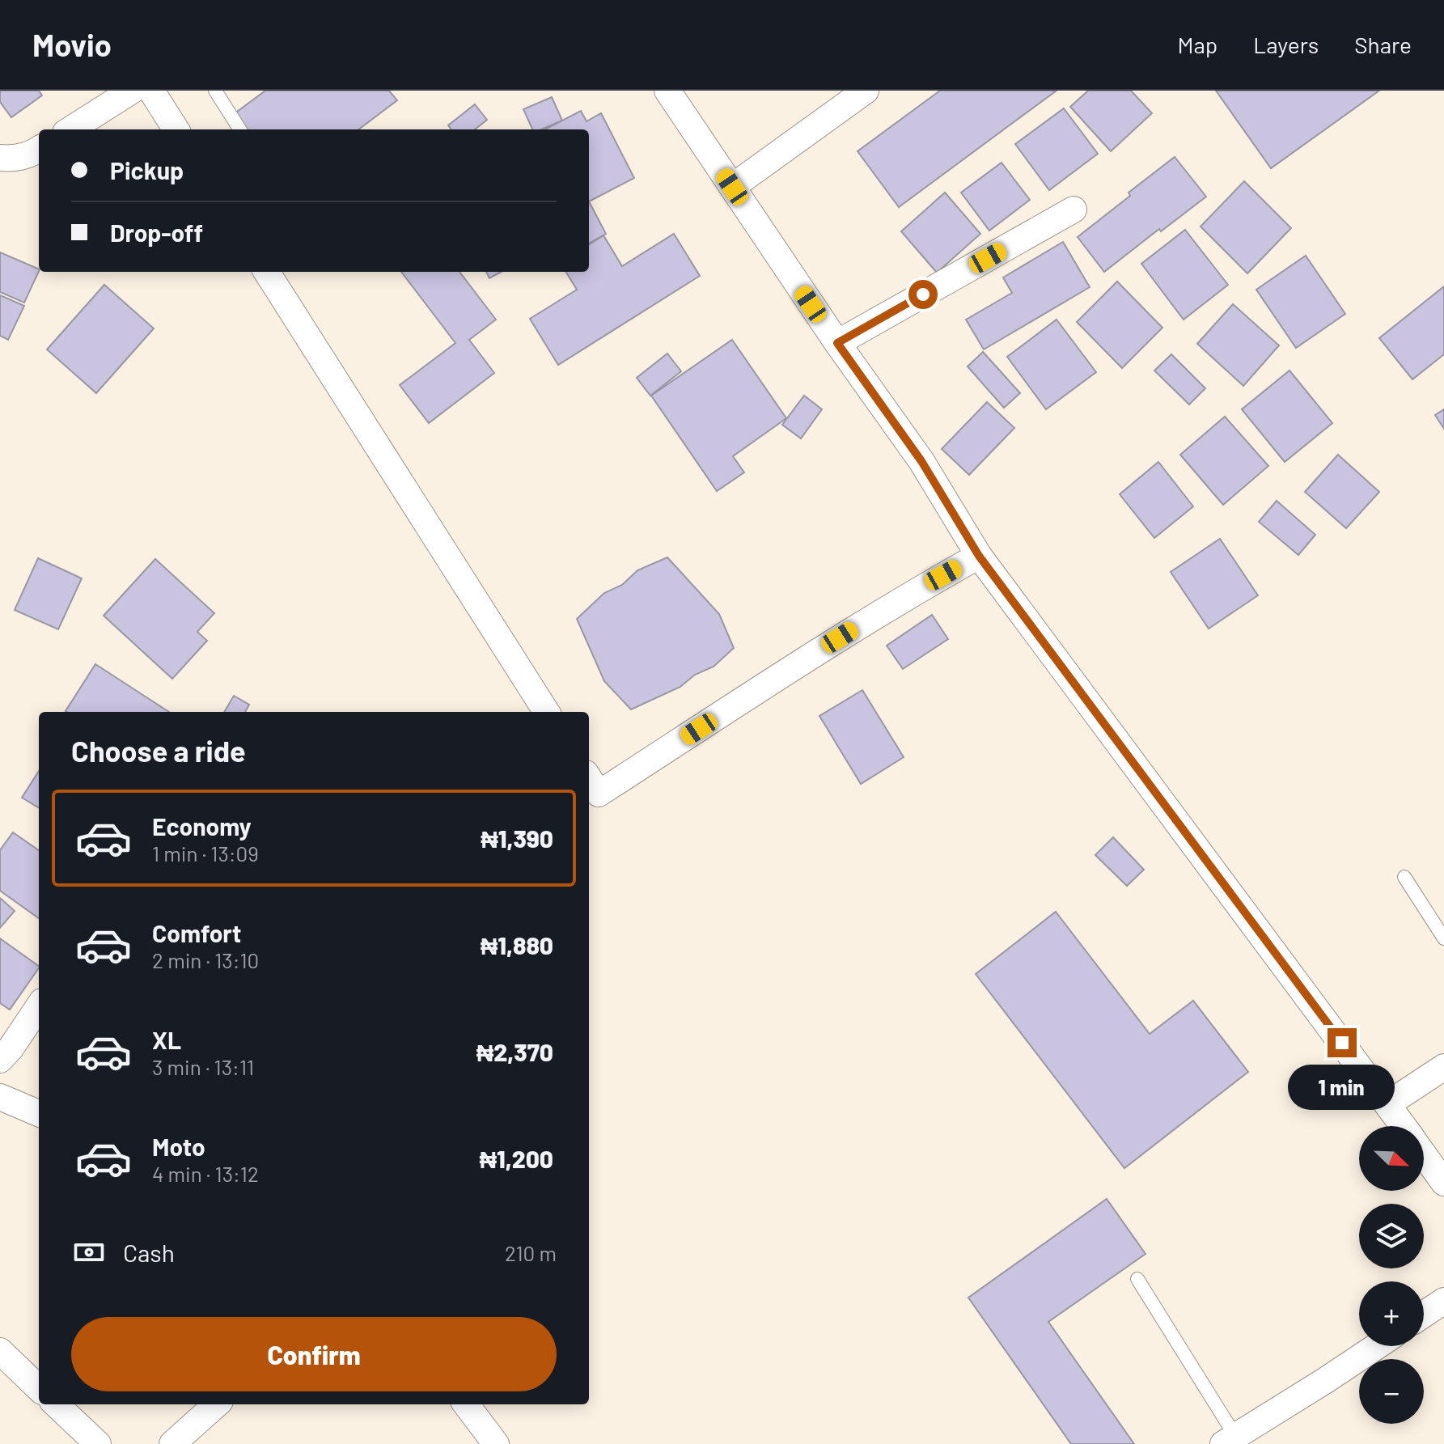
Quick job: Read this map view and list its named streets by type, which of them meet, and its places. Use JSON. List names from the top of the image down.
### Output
{
  "north": "bottom right",
  "page": {
    "header": "Movio",
    "nav": ["Map", "Layers", "Share"],
    "banner": ["Pickup", "Drop-off"],
    "heading": "Choose a ride",
    "list": [
      {
        "name": "Economy",
        "note": "1 min · 13:09",
        "value": "₦1,390"
      },
      {
        "name": "Comfort",
        "note": "2 min · 13:10",
        "value": "₦1,880"
      },
      {
        "name": "XL",
        "note": "3 min · 13:11",
        "value": "₦2,370"
      },
      {
        "name": "Moto",
        "note": "4 min · 13:12",
        "value": "₦1,200"
      }
    ],
    "bubble": "1 min",
    "map_buttons": ["+", "−"],
    "pay": ["Cash", "210 m"],
    "buttons": "Confirm"
  }
}
